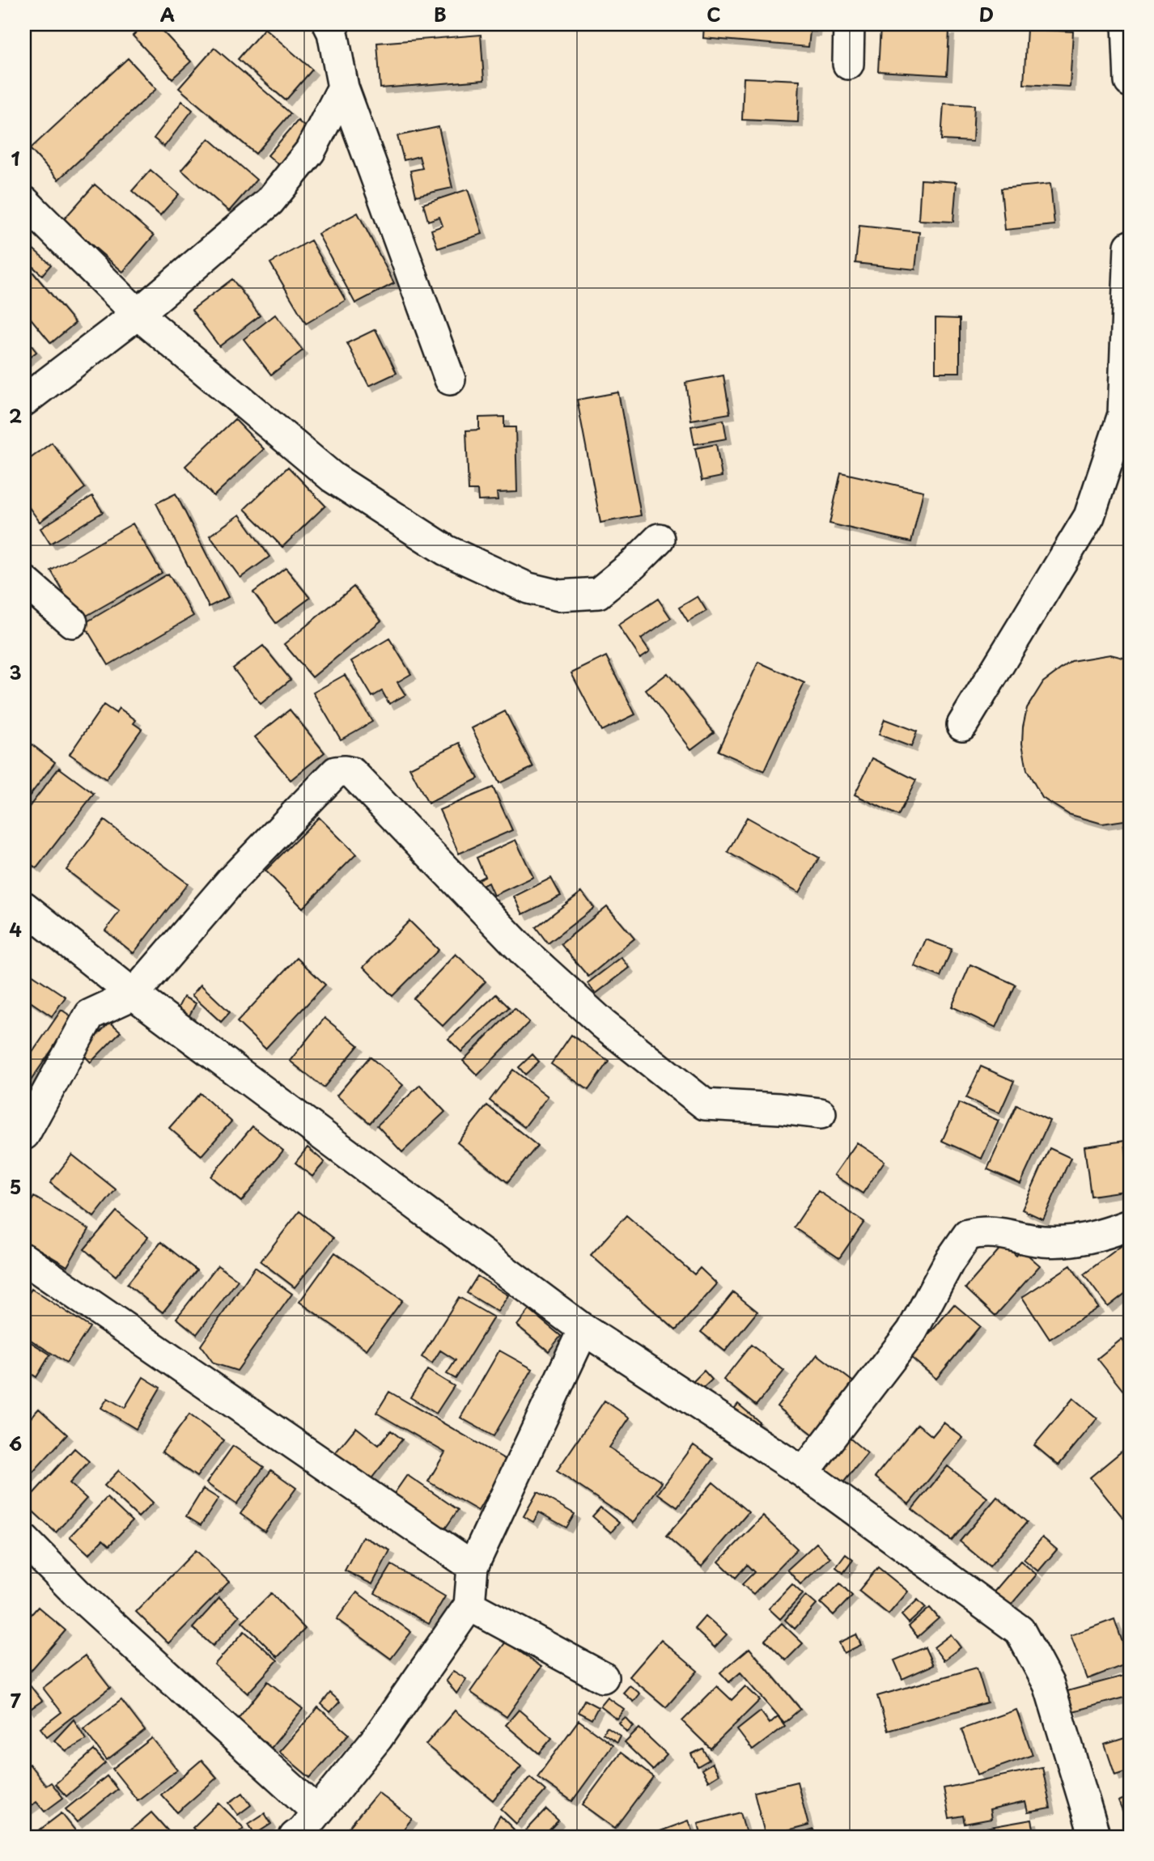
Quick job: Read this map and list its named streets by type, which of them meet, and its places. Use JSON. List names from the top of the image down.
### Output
{
  "grid": {
    "columns": [
      "A",
      "B",
      "C",
      "D"
    ],
    "rows": [
      "1",
      "2",
      "3",
      "4",
      "5",
      "6",
      "7"
    ]
  }
}
